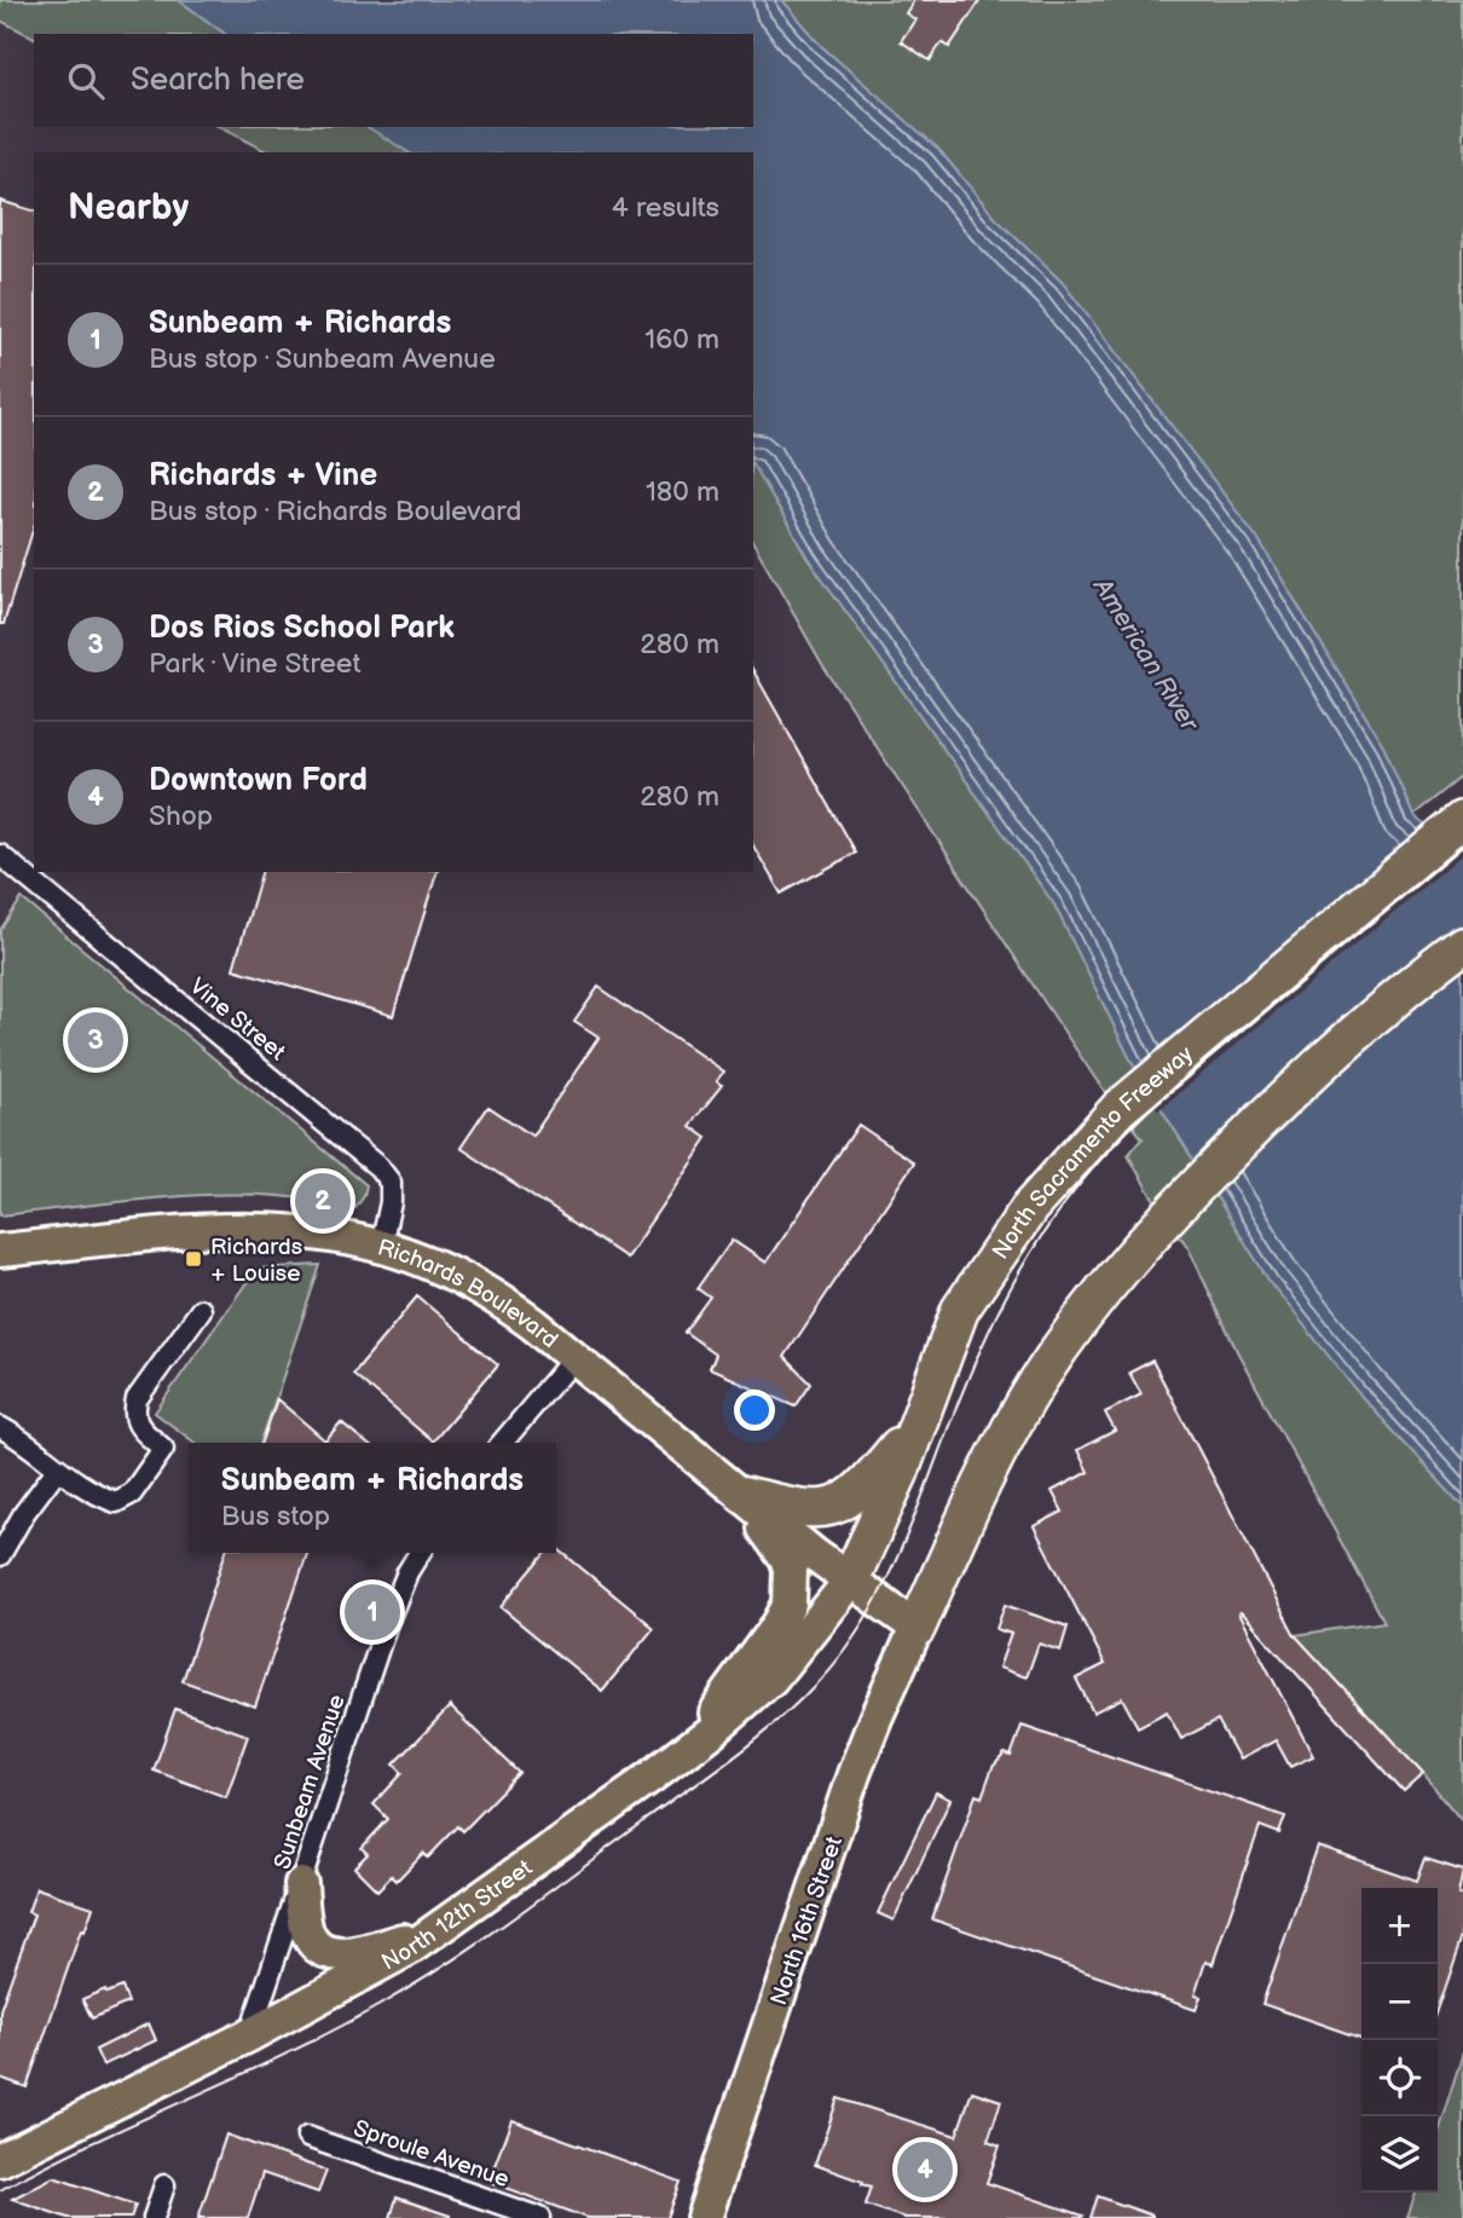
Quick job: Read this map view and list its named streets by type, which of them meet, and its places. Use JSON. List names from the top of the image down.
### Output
{
  "streets": {
    "highway": ["North Sacramento Freeway"],
    "main road": ["Richards Boulevard", "North 12th Street", "North 16th Street"],
    "street": ["Vine Street", "Sunbeam Avenue", "Sproule Avenue"]
  },
  "crossings": [
    ["Vine Street", "Richards Boulevard"],
    ["North Sacramento Freeway", "Richards Boulevard"],
    ["North Sacramento Freeway", "North 12th Street"],
    ["Richards Boulevard", "North 12th Street"],
    ["Richards Boulevard", "North 16th Street"],
    ["Sunbeam Avenue", "North 12th Street"]
  ],
  "water": ["American River"],
  "places": {
    "transit": ["Richards + Louise"]
  },
  "page": {
    "search": "Search here",
    "heading": ["Nearby", "4 results"],
    "list": [
      {
        "mark": "1",
        "name": "Sunbeam + Richards",
        "note": "Bus stop · Sunbeam Avenue",
        "value": "160 m"
      },
      {
        "mark": "2",
        "name": "Richards + Vine",
        "note": "Bus stop · Richards Boulevard",
        "value": "180 m"
      },
      {
        "mark": "3",
        "name": "Dos Rios School Park",
        "note": "Park · Vine Street",
        "value": "280 m"
      },
      {
        "mark": "4",
        "name": "Downtown Ford",
        "note": "Shop",
        "value": "280 m"
      }
    ],
    "pins": [
      "3",
      "2",
      "1",
      "4"
    ],
    "popup": ["Sunbeam + Richards", "Bus stop"],
    "map_buttons": ["+", "−"]
  }
}
